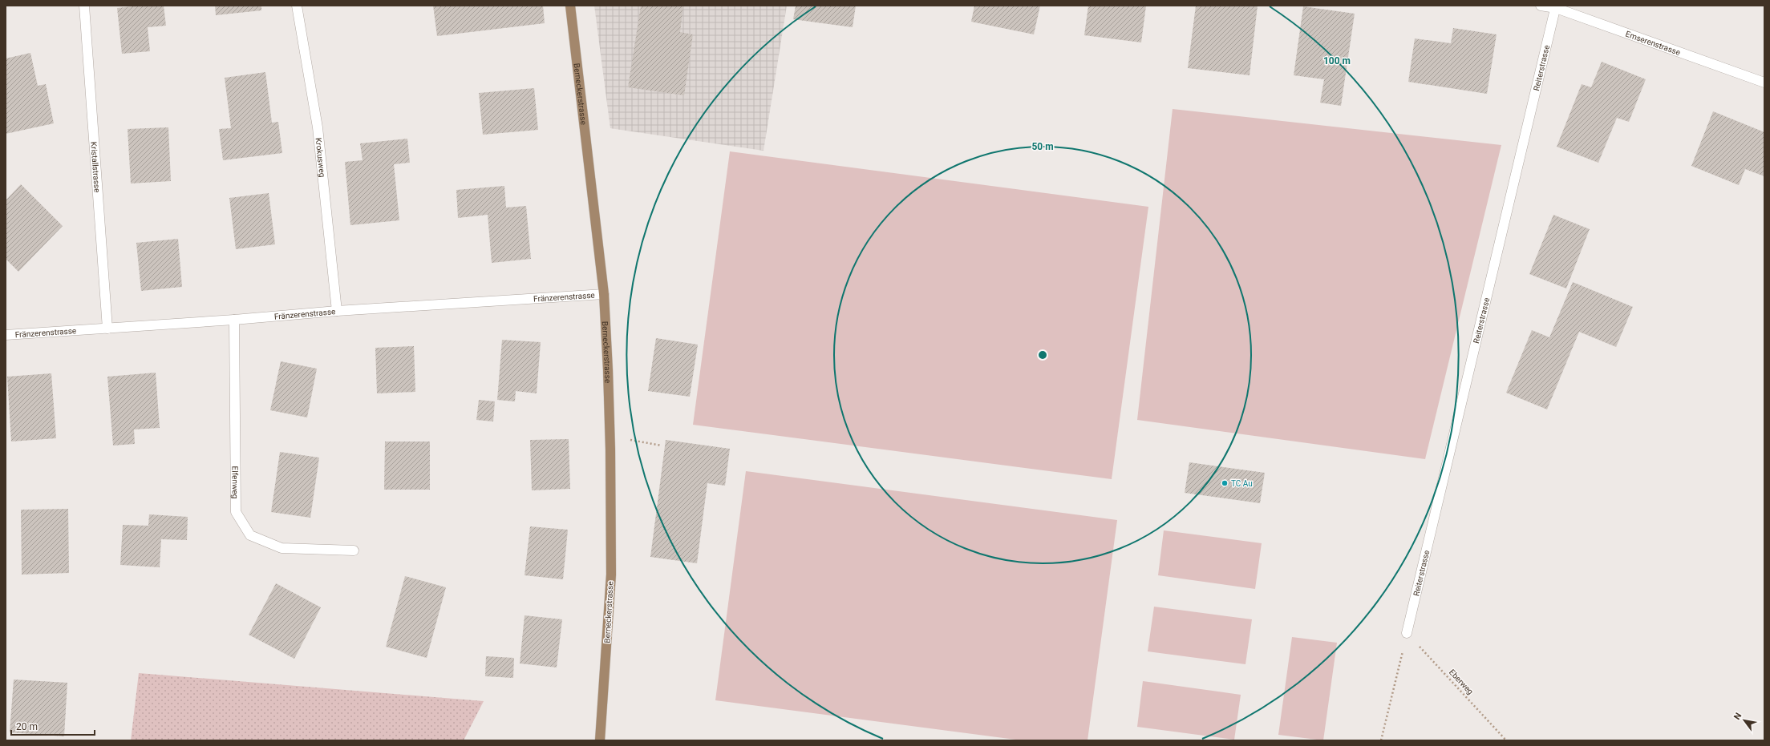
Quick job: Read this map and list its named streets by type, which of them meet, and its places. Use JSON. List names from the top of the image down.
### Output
{
  "streets": {
    "main road": ["Berneckerstrasse"],
    "street": [
      "Emserenstrasse",
      "Reiterstrasse",
      "Krokusweg",
      "Kristallstrasse",
      "Fränzerenstrasse",
      "Elfenweg"
    ],
    "path": ["Eberweg"]
  },
  "crossings": [
    ["Emserenstrasse", "Reiterstrasse"],
    ["Reiterstrasse", "Eberweg"],
    ["Berneckerstrasse", "Fränzerenstrasse"],
    ["Krokusweg", "Fränzerenstrasse"],
    ["Kristallstrasse", "Fränzerenstrasse"],
    ["Fränzerenstrasse", "Elfenweg"]
  ],
  "places": ["TC Au"],
  "scale_bar": "20 m",
  "north": "top left",
  "rings": ["100 m", "50 m"]
}
